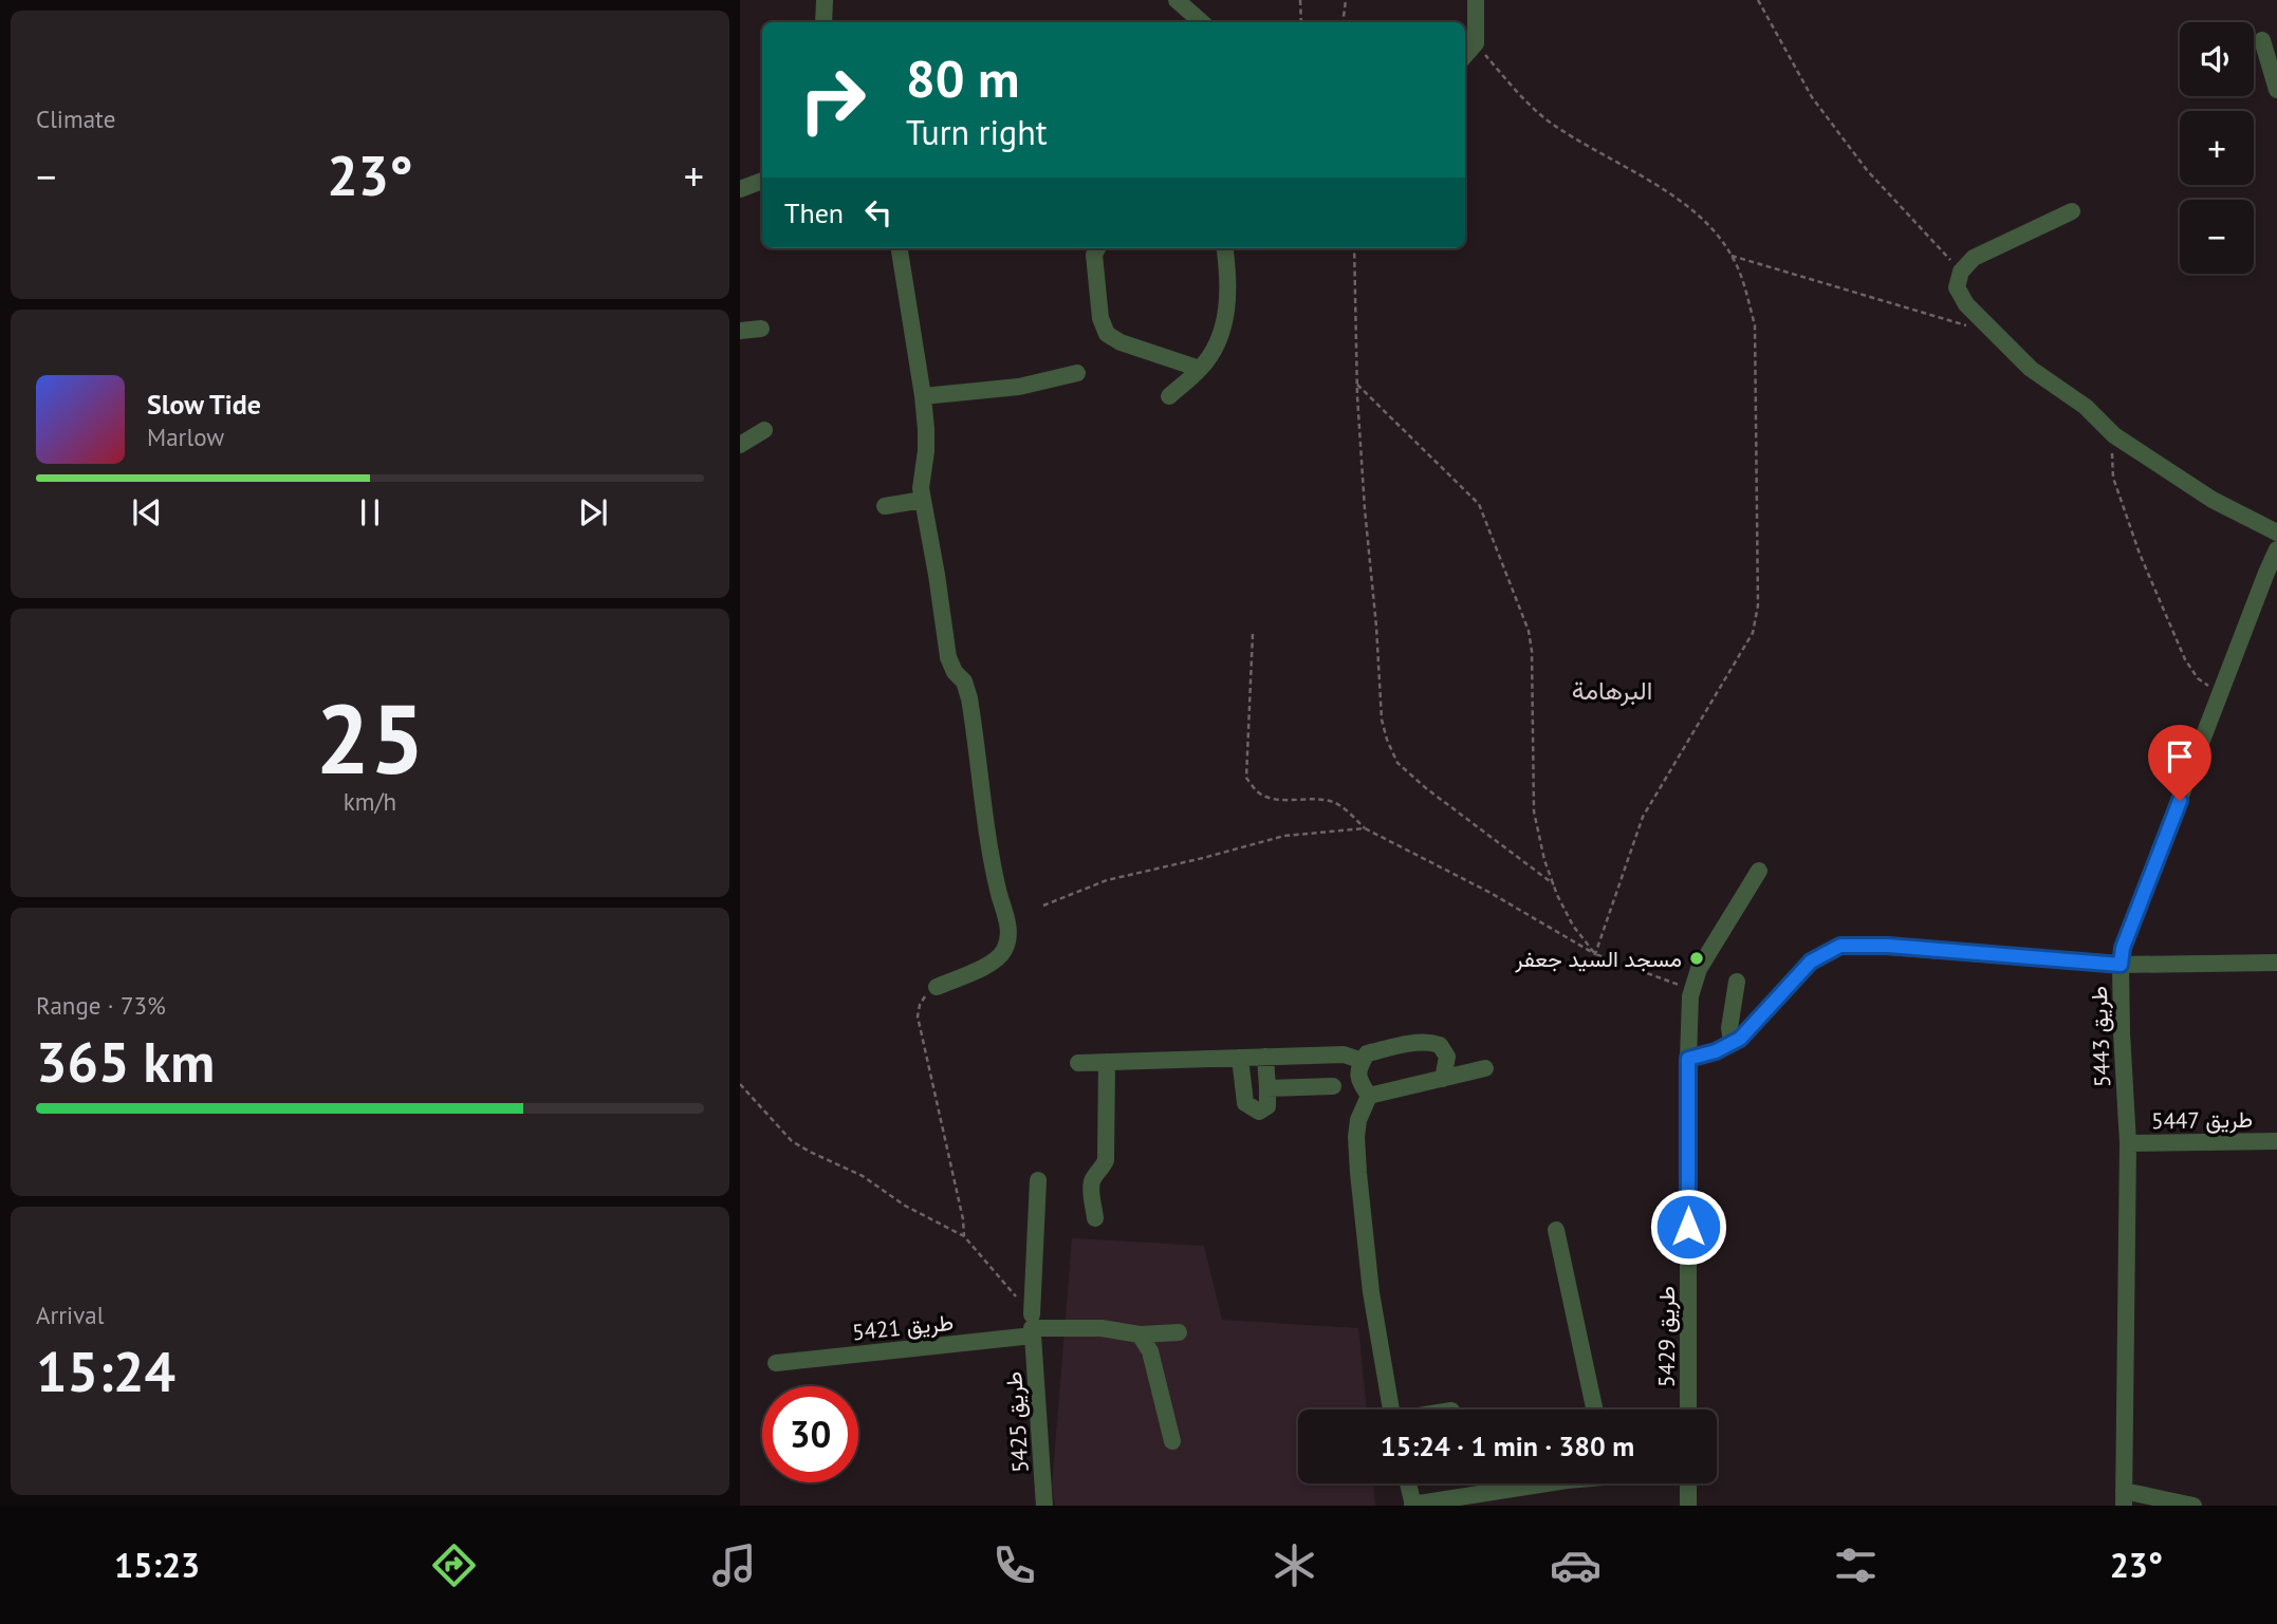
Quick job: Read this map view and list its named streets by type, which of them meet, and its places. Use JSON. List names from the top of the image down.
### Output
{
  "streets": {
    "street": [
      "طريق 5443",
      "طريق 5447",
      "طريق 5421",
      "طريق 5429",
      "طريق 5425"
    ]
  },
  "crossings": [
    ["طريق 5443", "طريق 5447"],
    ["طريق 5421", "طريق 5425"]
  ],
  "districts": ["البرهامة"],
  "places": ["مسجد السيد جعفر"],
  "page": {
    "tile": [
      "Climate",
      ["25", "km/h"],
      ["Range · 73%", "365 km"],
      ["Arrival", "15:24"]
    ],
    "map_buttons": ["+", "−"],
    "turn": ["80 m", "Turn right"],
    "heat": ["−", "23°", "+"],
    "then": "Then",
    "song": ["Slow Tide", "Marlow"],
    "limit": "30",
    "trip": "15:24 · 1 min · 380 m",
    "tabs": ["15:23", "23°"]
  }
}
